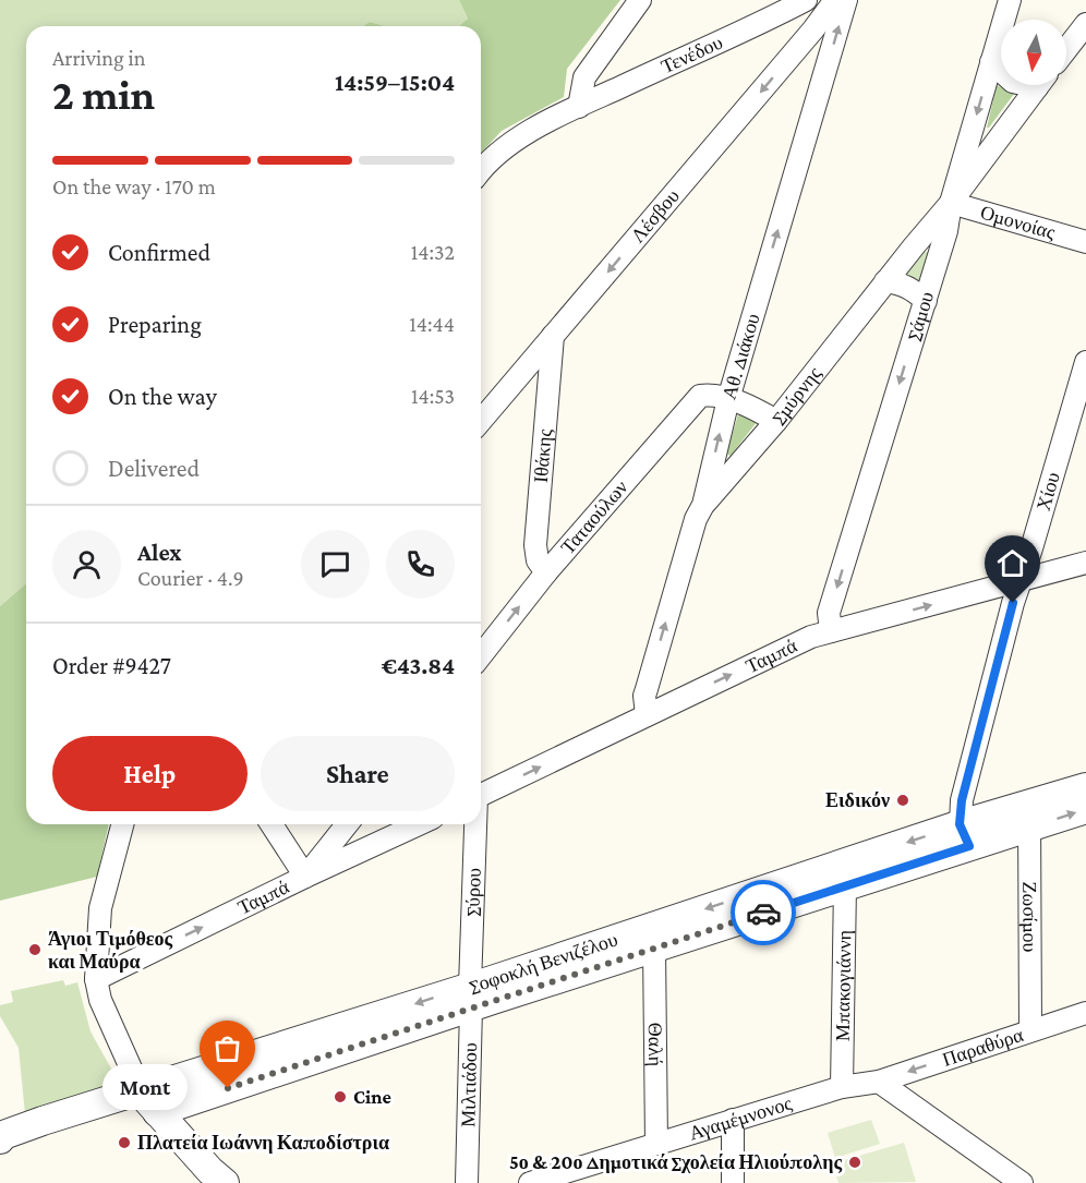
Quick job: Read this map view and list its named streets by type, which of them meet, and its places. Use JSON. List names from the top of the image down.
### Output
{
  "streets": {
    "street": [
      "Τενέδου",
      "Λέσβου",
      "Ομονοίας",
      "Σάμου",
      "Αθ. Διάκου",
      "Σμύρνης",
      "Ιθάκης",
      "Χίου",
      "Ταταούλων",
      "Ταμπά",
      "Σύρου",
      "Ζωσίμου",
      "Σοφοκλή Βενιζέλου",
      "Μπακογιάννη",
      "Θαλή",
      "Παραθύρα",
      "Μιλτιάδου",
      "Αγαμέμνονος"
    ]
  },
  "crossings": [
    ["Λέσβου", "Ιθάκης"],
    ["Ομονοίας", "Σάμου"],
    ["Ομονοίας", "Σμύρνης"],
    ["Σάμου", "Σμύρνης"],
    ["Σάμου", "Ταμπά"],
    ["Αθ. Διάκου", "Σμύρνης"],
    ["Αθ. Διάκου", "Ταταούλων"],
    ["Αθ. Διάκου", "Ταμπά"],
    ["Ιθάκης", "Ταταούλων"],
    ["Χίου", "Ταμπά"],
    ["Χίου", "Σοφοκλή Βενιζέλου"],
    ["Σύρου", "Σοφοκλή Βενιζέλου"],
    ["Σύρου", "Μιλτιάδου"],
    ["Ζωσίμου", "Σοφοκλή Βενιζέλου"],
    ["Ζωσίμου", "Παραθύρα"],
    ["Σοφοκλή Βενιζέλου", "Μπακογιάννη"],
    ["Σοφοκλή Βενιζέλου", "Θαλή"],
    ["Σοφοκλή Βενιζέλου", "Μιλτιάδου"],
    ["Μπακογιάννη", "Αγαμέμνονος"],
    ["Θαλή", "Αγαμέμνονος"],
    ["Παραθύρα", "Αγαμέμνονος"]
  ],
  "one_way": [
    "Λέσβου",
    "Σάμου",
    "Αθ. Διάκου",
    "Ταμπά",
    "Παραθύρα"
  ],
  "places": [
    "Ειδικόν",
    "Άγιοι Τιμόθεος και Μαύρα",
    "Mont",
    "Cine",
    "Πλατεία Ιωάννη Καποδίστρια",
    "5ο & 20ο Δημοτικά Σχολεία Ηλιούπολης"
  ],
  "north": "bottom",
  "page": {
    "heading": ["2 min", "Arriving in", "14:59–15:04"],
    "panel": [
      "Alex",
      "Courier · 4.9",
      "Order #9427",
      "€43.84"
    ],
    "bar": "On the way · 170 m",
    "list": [
      ["Confirmed", "14:32"],
      ["Preparing", "14:44"],
      ["On the way", "14:53"],
      "Delivered"
    ],
    "buttons": ["Help", "Share"],
    "bubble": "Mont"
  }
}
